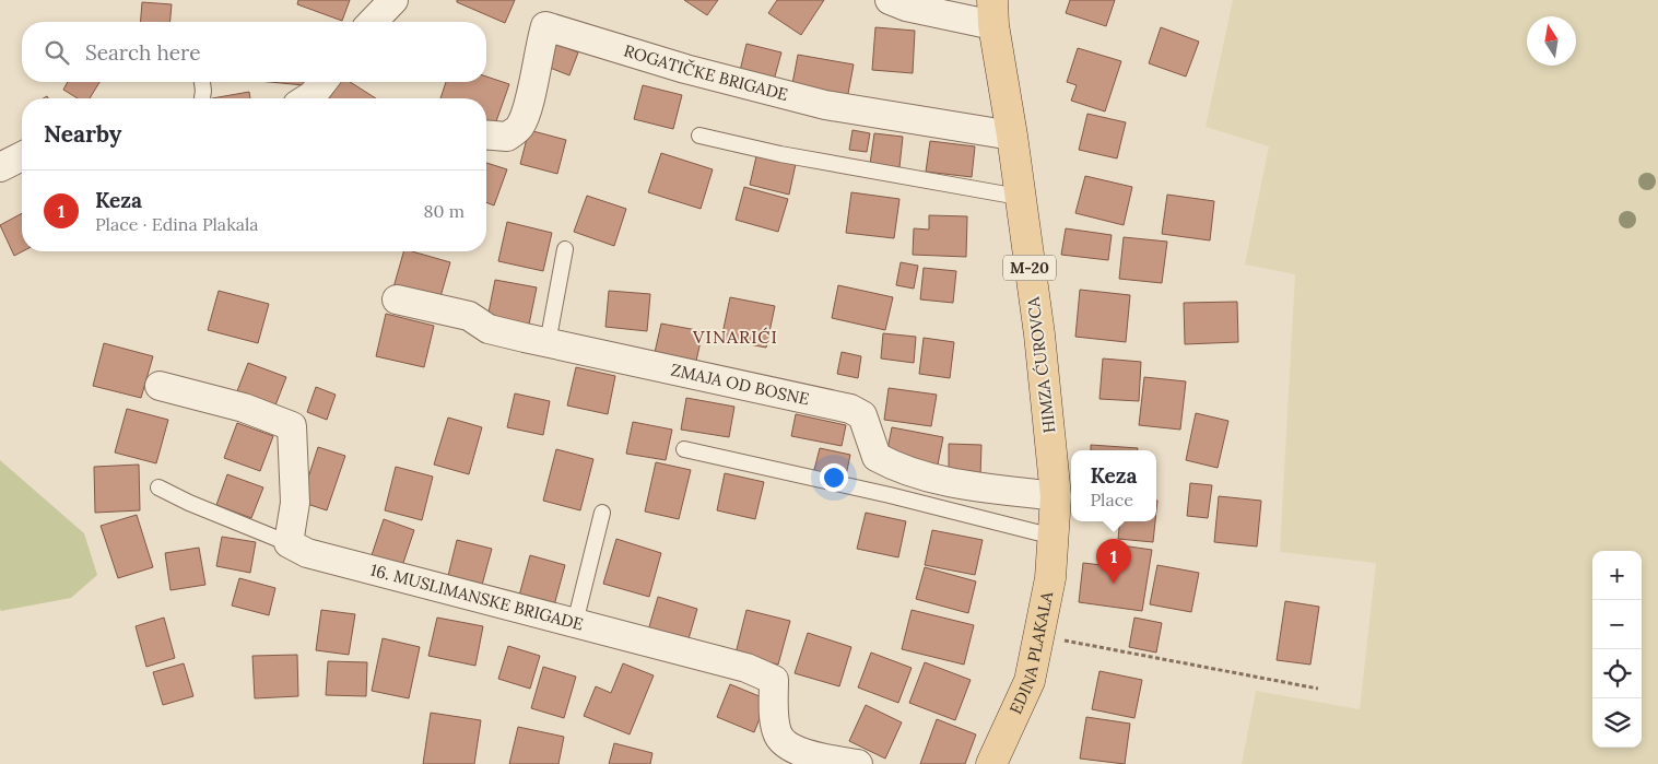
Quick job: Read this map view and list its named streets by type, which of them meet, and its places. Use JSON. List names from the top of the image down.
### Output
{
  "streets": {
    "main road": ["M-20", "HIMZA ĆUROVCA", "EDINA PLAKALA"],
    "street": ["ROGATIČKE BRIGADE", "ZMAJA OD BOSNE", "16. MUSLIMANSKE BRIGADE"]
  },
  "crossings": [
    ["ROGATIČKE BRIGADE", "HIMZA ĆUROVCA"],
    ["HIMZA ĆUROVCA", "ZMAJA OD BOSNE"],
    ["HIMZA ĆUROVCA", "EDINA PLAKALA"]
  ],
  "districts": ["VINARIĆI"],
  "north": "top",
  "page": {
    "search": "Search here",
    "heading": "Nearby",
    "list": [
      {
        "mark": "1",
        "name": "Keza",
        "note": "Place · Edina Plakala",
        "value": "80 m"
      }
    ],
    "popup": ["Keza", "Place"],
    "pins": "1",
    "map_buttons": ["+", "−"]
  }
}
